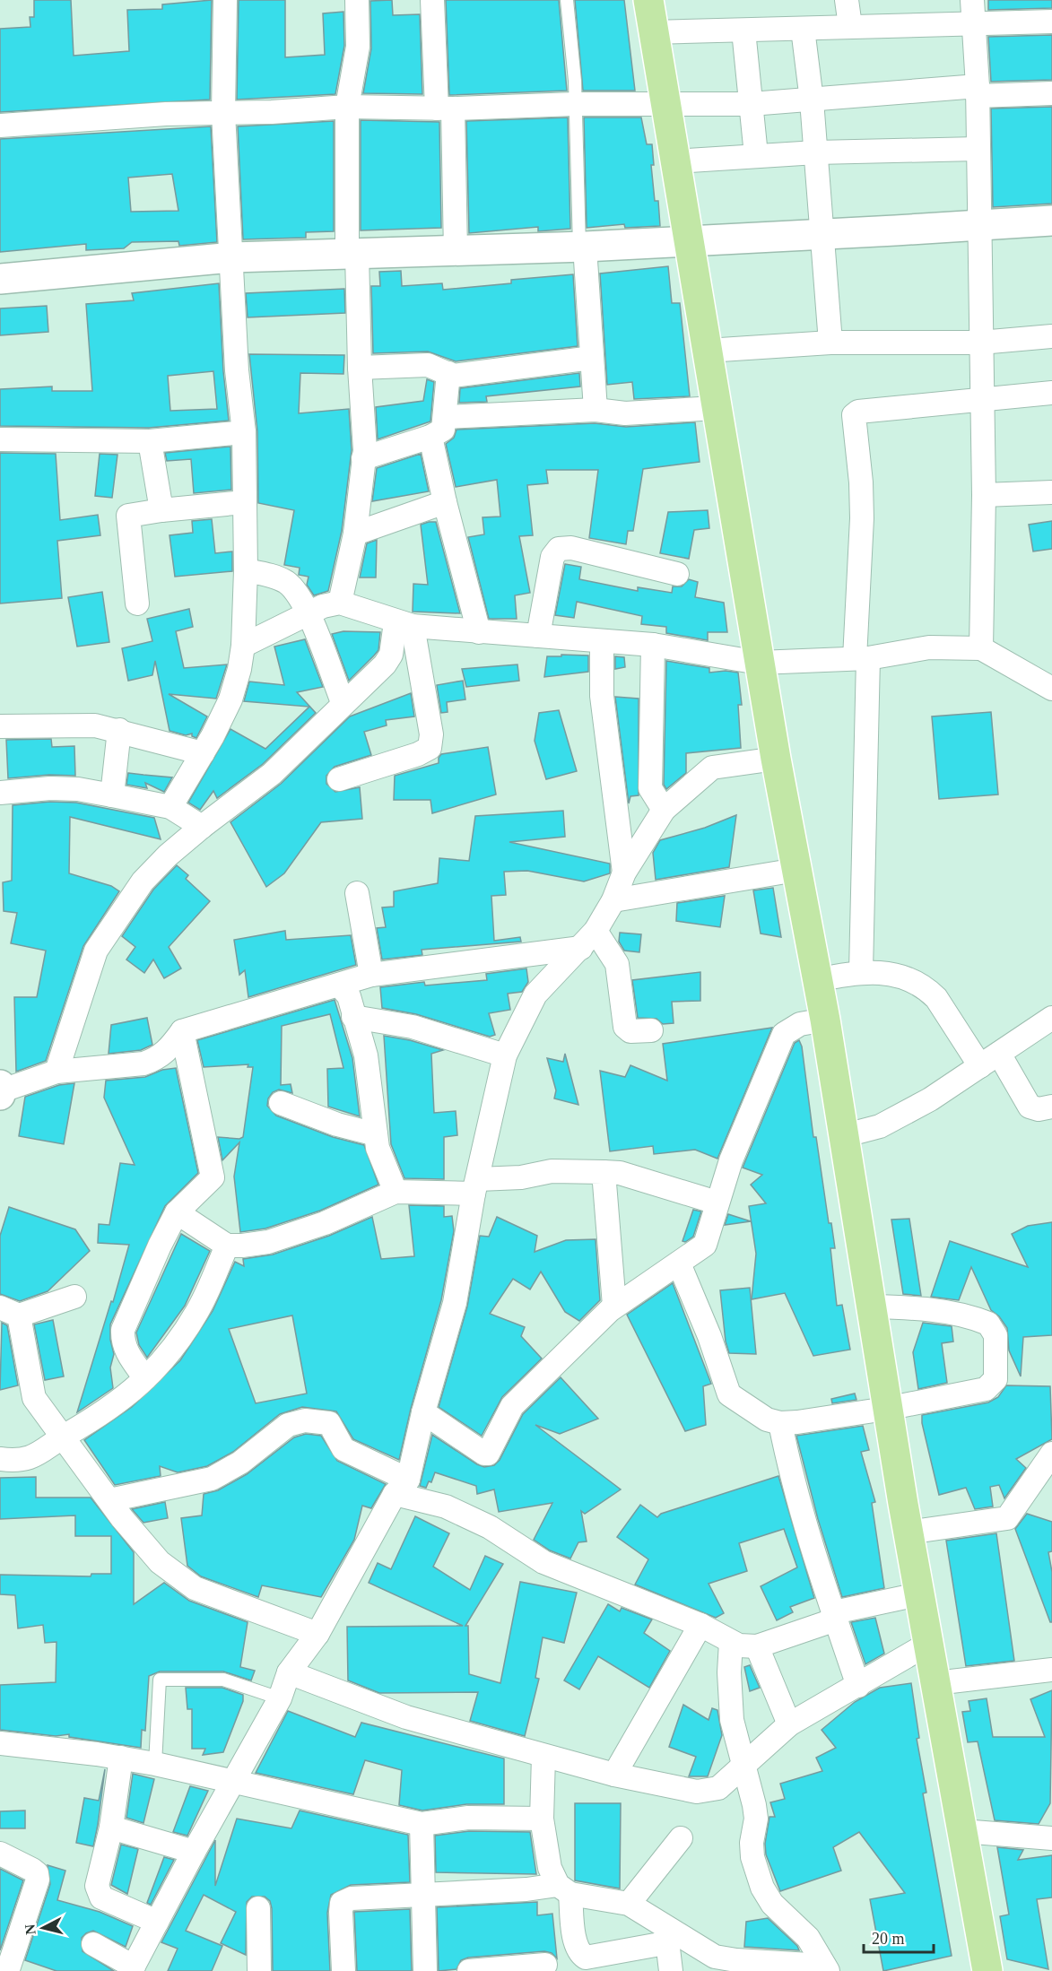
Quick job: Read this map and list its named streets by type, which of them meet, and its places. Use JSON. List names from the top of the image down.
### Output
{
  "scale_bar": "20 m",
  "north": "left"
}
